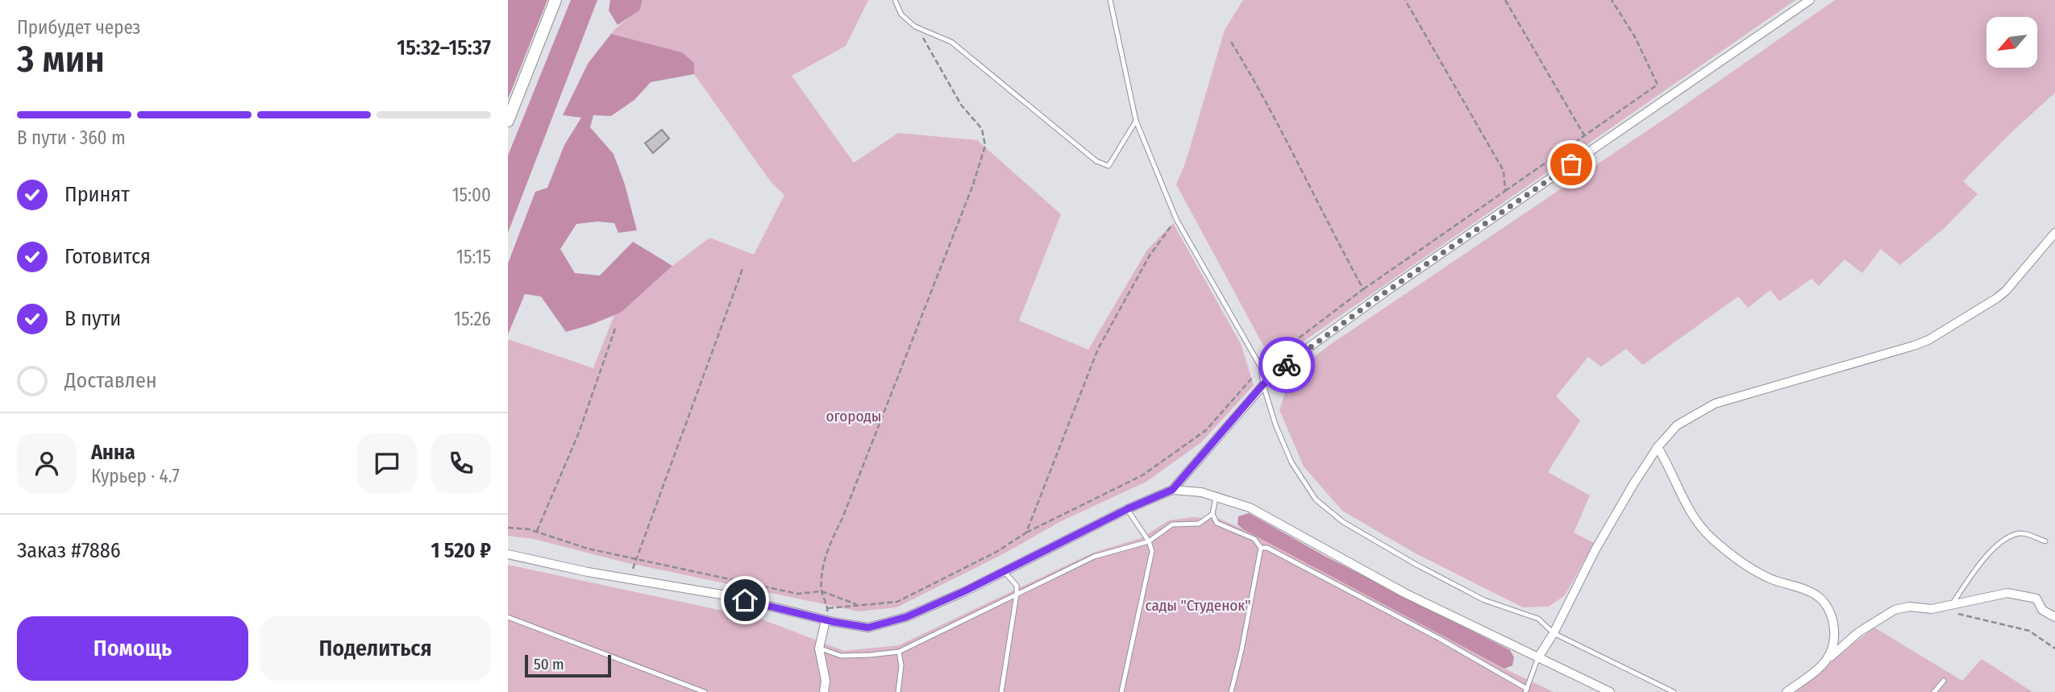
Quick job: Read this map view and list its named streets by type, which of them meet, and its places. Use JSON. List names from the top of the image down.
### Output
{
  "parks": ["огороды", "сады \"Студенок\""],
  "scale_bar": "50 m",
  "north": "bottom left",
  "page": {
    "heading": ["3 мин", "Прибудет через", "15:32–15:37"],
    "panel": [
      "Анна",
      "Курьер · 4.7",
      "Заказ #7886",
      "1 520 ₽"
    ],
    "bar": "В пути · 360 m",
    "list": [
      ["Принят", "15:00"],
      ["Готовится", "15:15"],
      ["В пути", "15:26"],
      "Доставлен"
    ],
    "buttons": ["Помощь", "Поделиться"],
    "scale": "50 m"
  }
}
